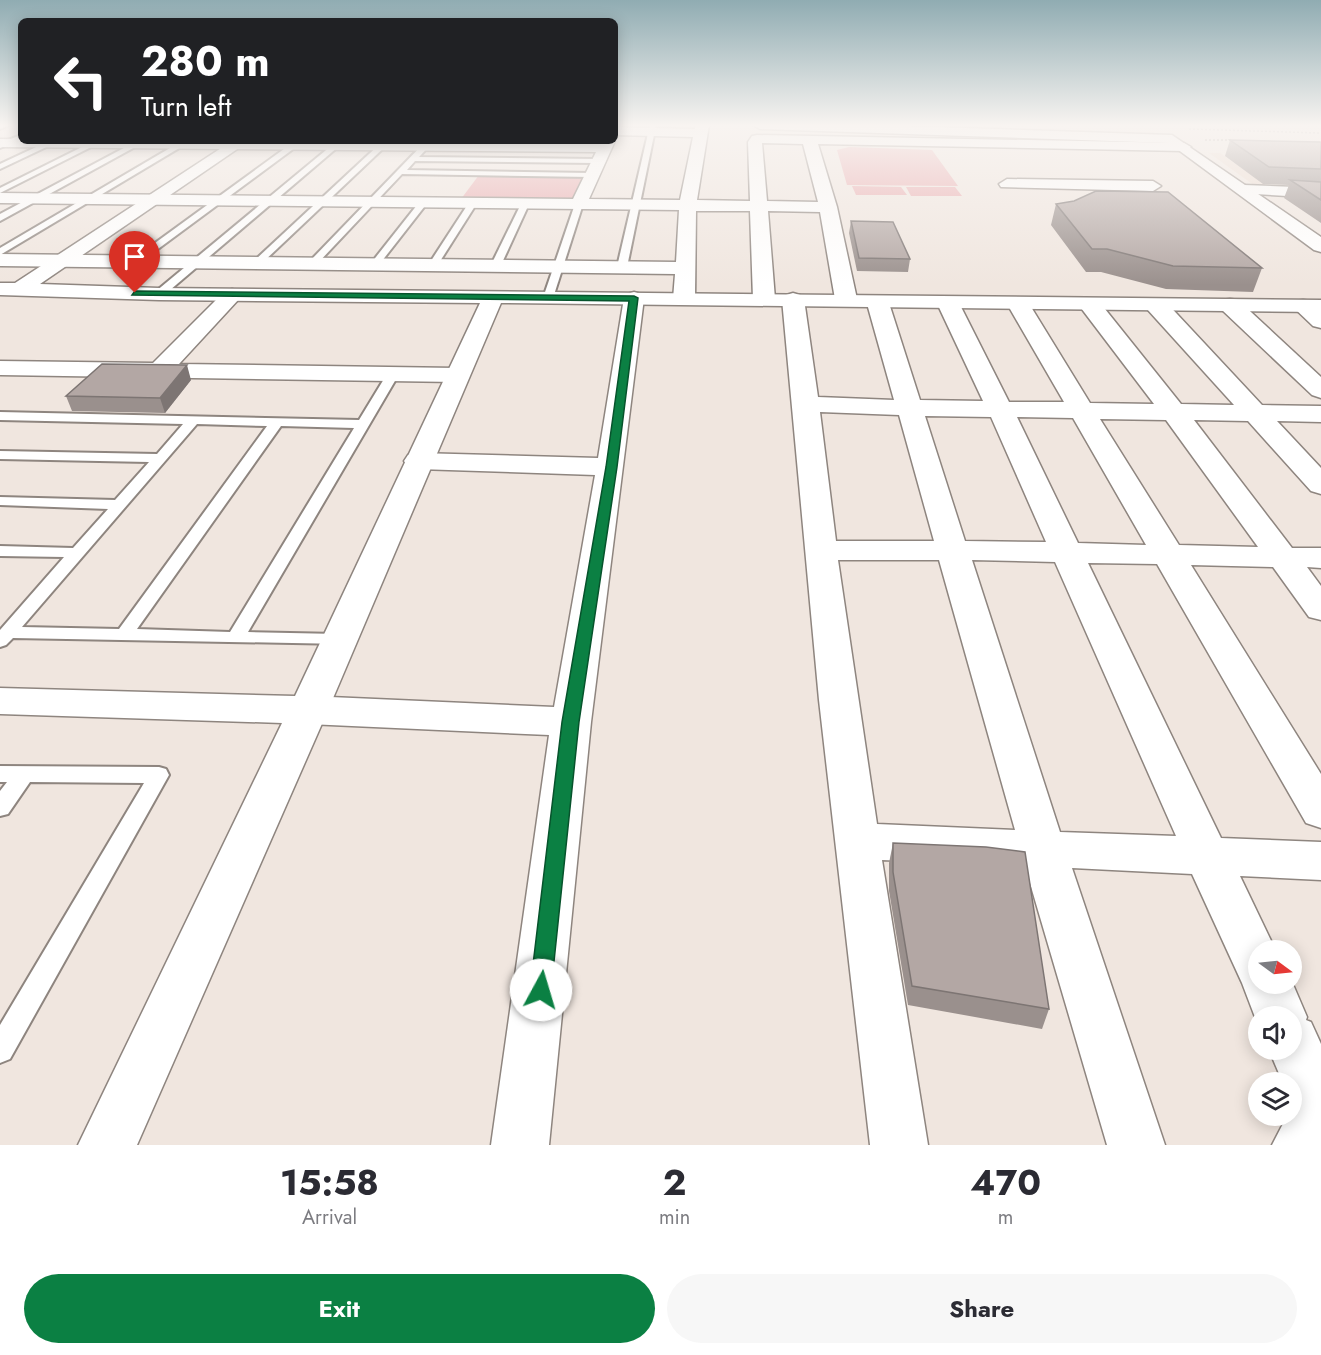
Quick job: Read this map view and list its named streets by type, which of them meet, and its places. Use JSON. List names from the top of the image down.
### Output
{
  "north": "right",
  "page": {
    "turn": ["280 m", "Turn left"],
    "eta": [
      "15:58",
      "Arrival",
      "2",
      "min",
      "470",
      "m"
    ],
    "buttons": ["Exit", "Share"]
  }
}
